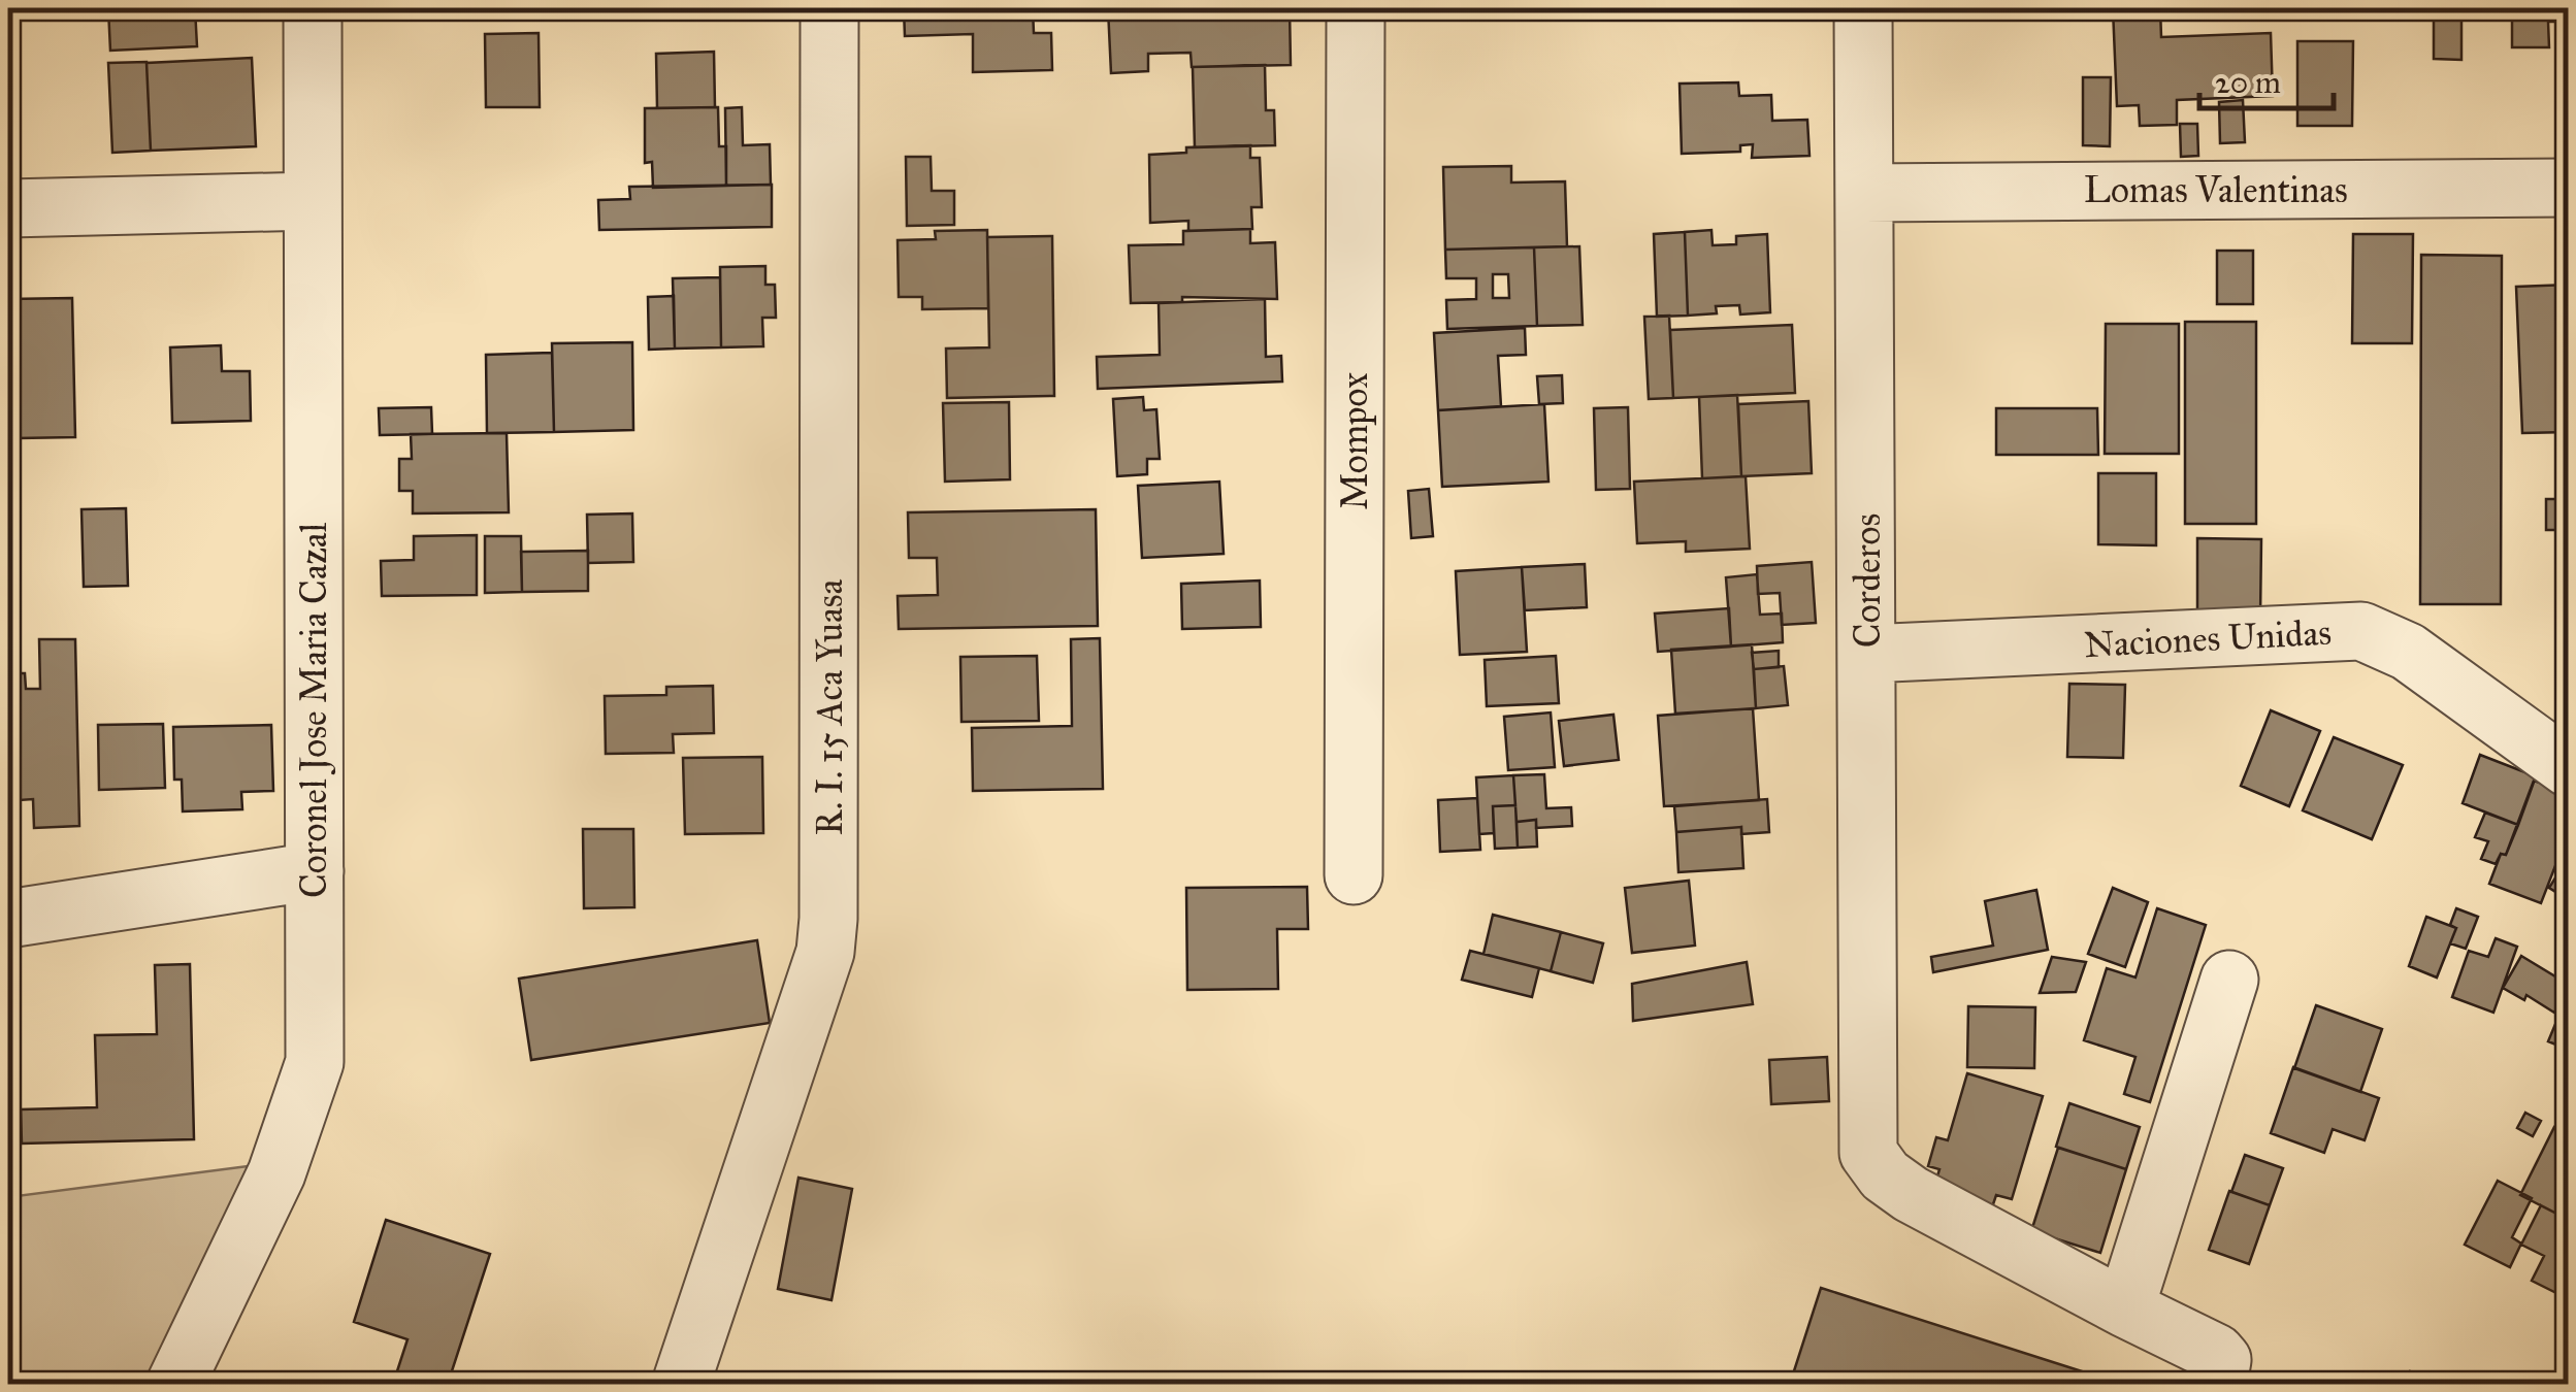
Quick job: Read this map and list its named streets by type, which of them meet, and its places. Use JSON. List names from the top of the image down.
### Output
{
  "streets": {
    "street": [
      "Lomas Valentinas",
      "Mompox",
      "Corderos",
      "Naciones Unidas",
      "R. I. 15 Aca Yuasa",
      "Coronel Jose Maria Cazal"
    ]
  },
  "crossings": [
    ["Lomas Valentinas", "Corderos"],
    ["Corderos", "Naciones Unidas"]
  ],
  "scale_bar": "20 m"
}
